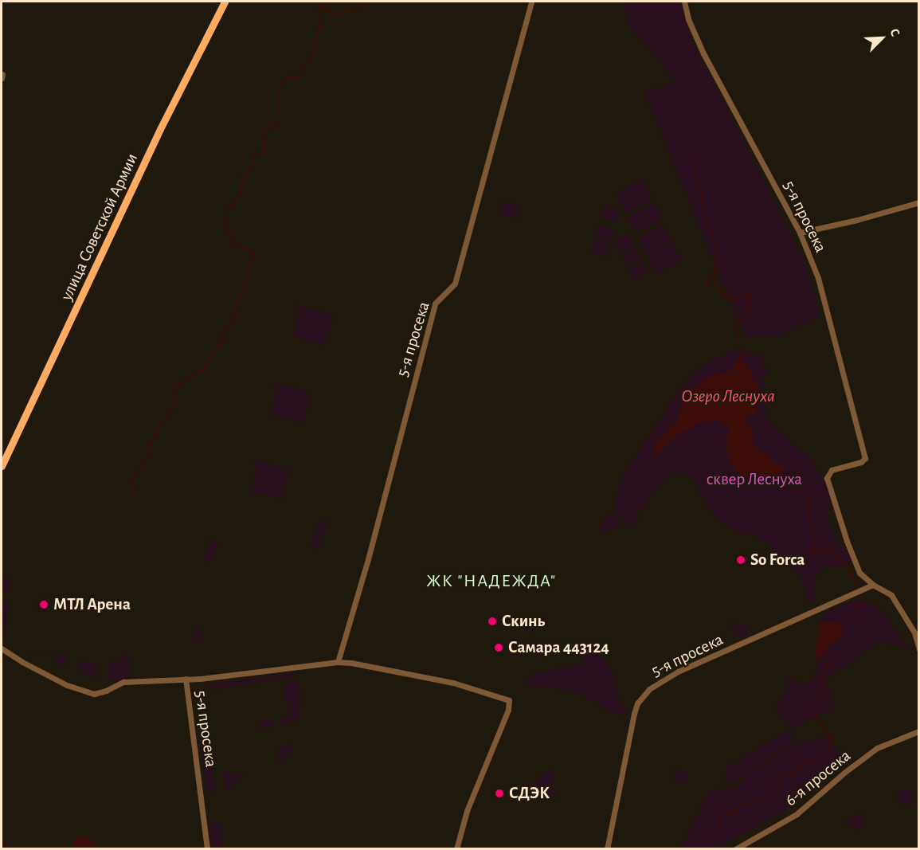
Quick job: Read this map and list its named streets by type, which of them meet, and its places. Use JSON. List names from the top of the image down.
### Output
{
  "streets": {
    "street": ["5-я просека", "улица Советской Армии", "6-я просека"]
  },
  "districts": ["ЖК \"НАДЕЖДА\""],
  "water": ["Озеро Леснуха"],
  "parks": ["сквер Леснуха"],
  "places": [
    "So Forca",
    "МТЛ Арена",
    "Скинь",
    "Самара 443124",
    "СДЭК"
  ],
  "north": "top right"
}
